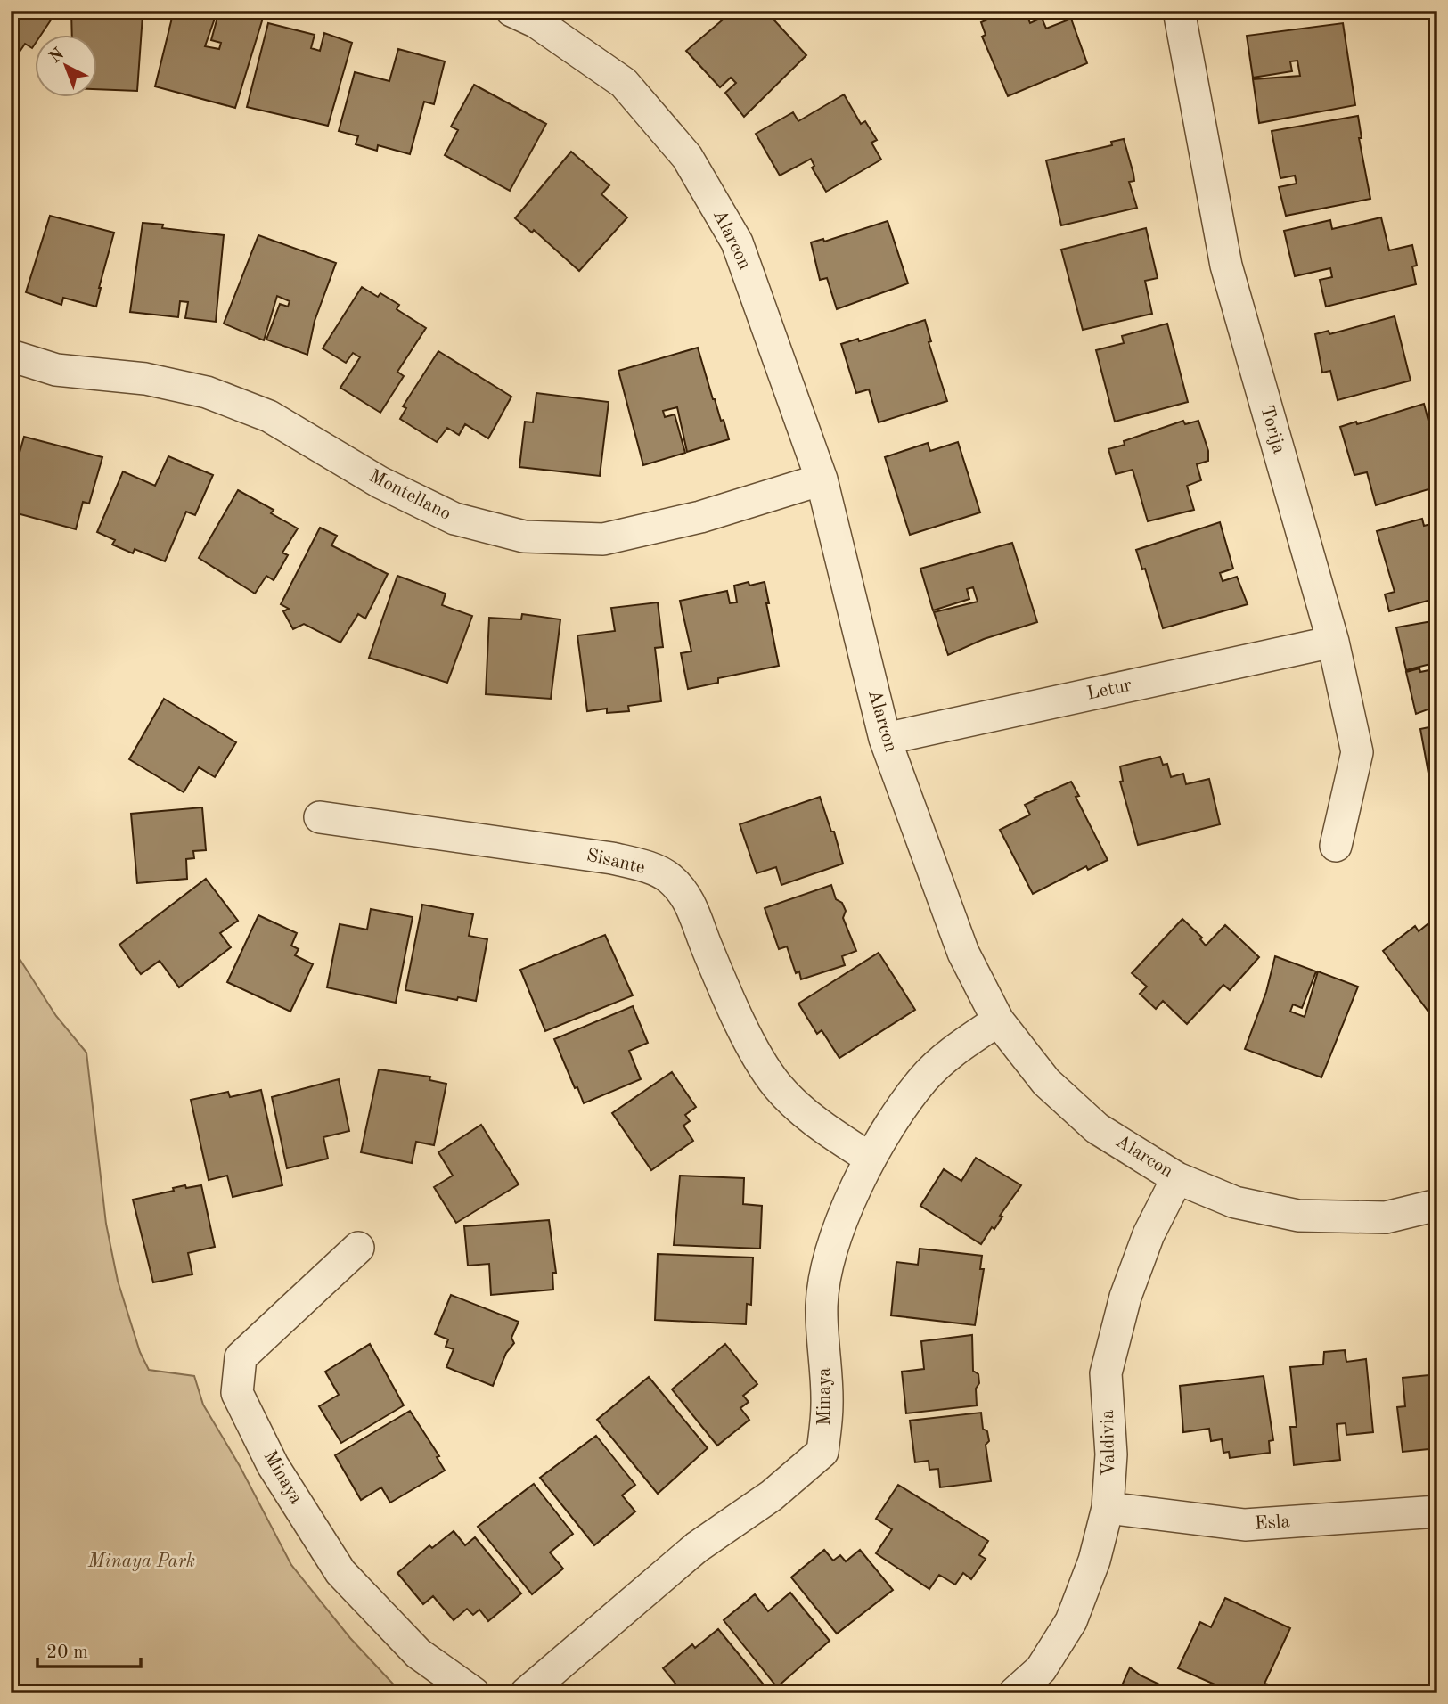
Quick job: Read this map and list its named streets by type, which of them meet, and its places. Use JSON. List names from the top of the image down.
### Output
{
  "streets": {
    "street": [
      "Alarcon",
      "Torija",
      "Montellano",
      "Letur",
      "Sisante",
      "Minaya",
      "Valdivia",
      "Esla"
    ]
  },
  "crossings": [
    ["Alarcon", "Montellano"],
    ["Alarcon", "Letur"],
    ["Alarcon", "Minaya"],
    ["Alarcon", "Valdivia"],
    ["Torija", "Letur"],
    ["Sisante", "Minaya"],
    ["Valdivia", "Esla"]
  ],
  "parks": ["Minaya Park"],
  "scale_bar": "20 m",
  "north": "top left"
}
